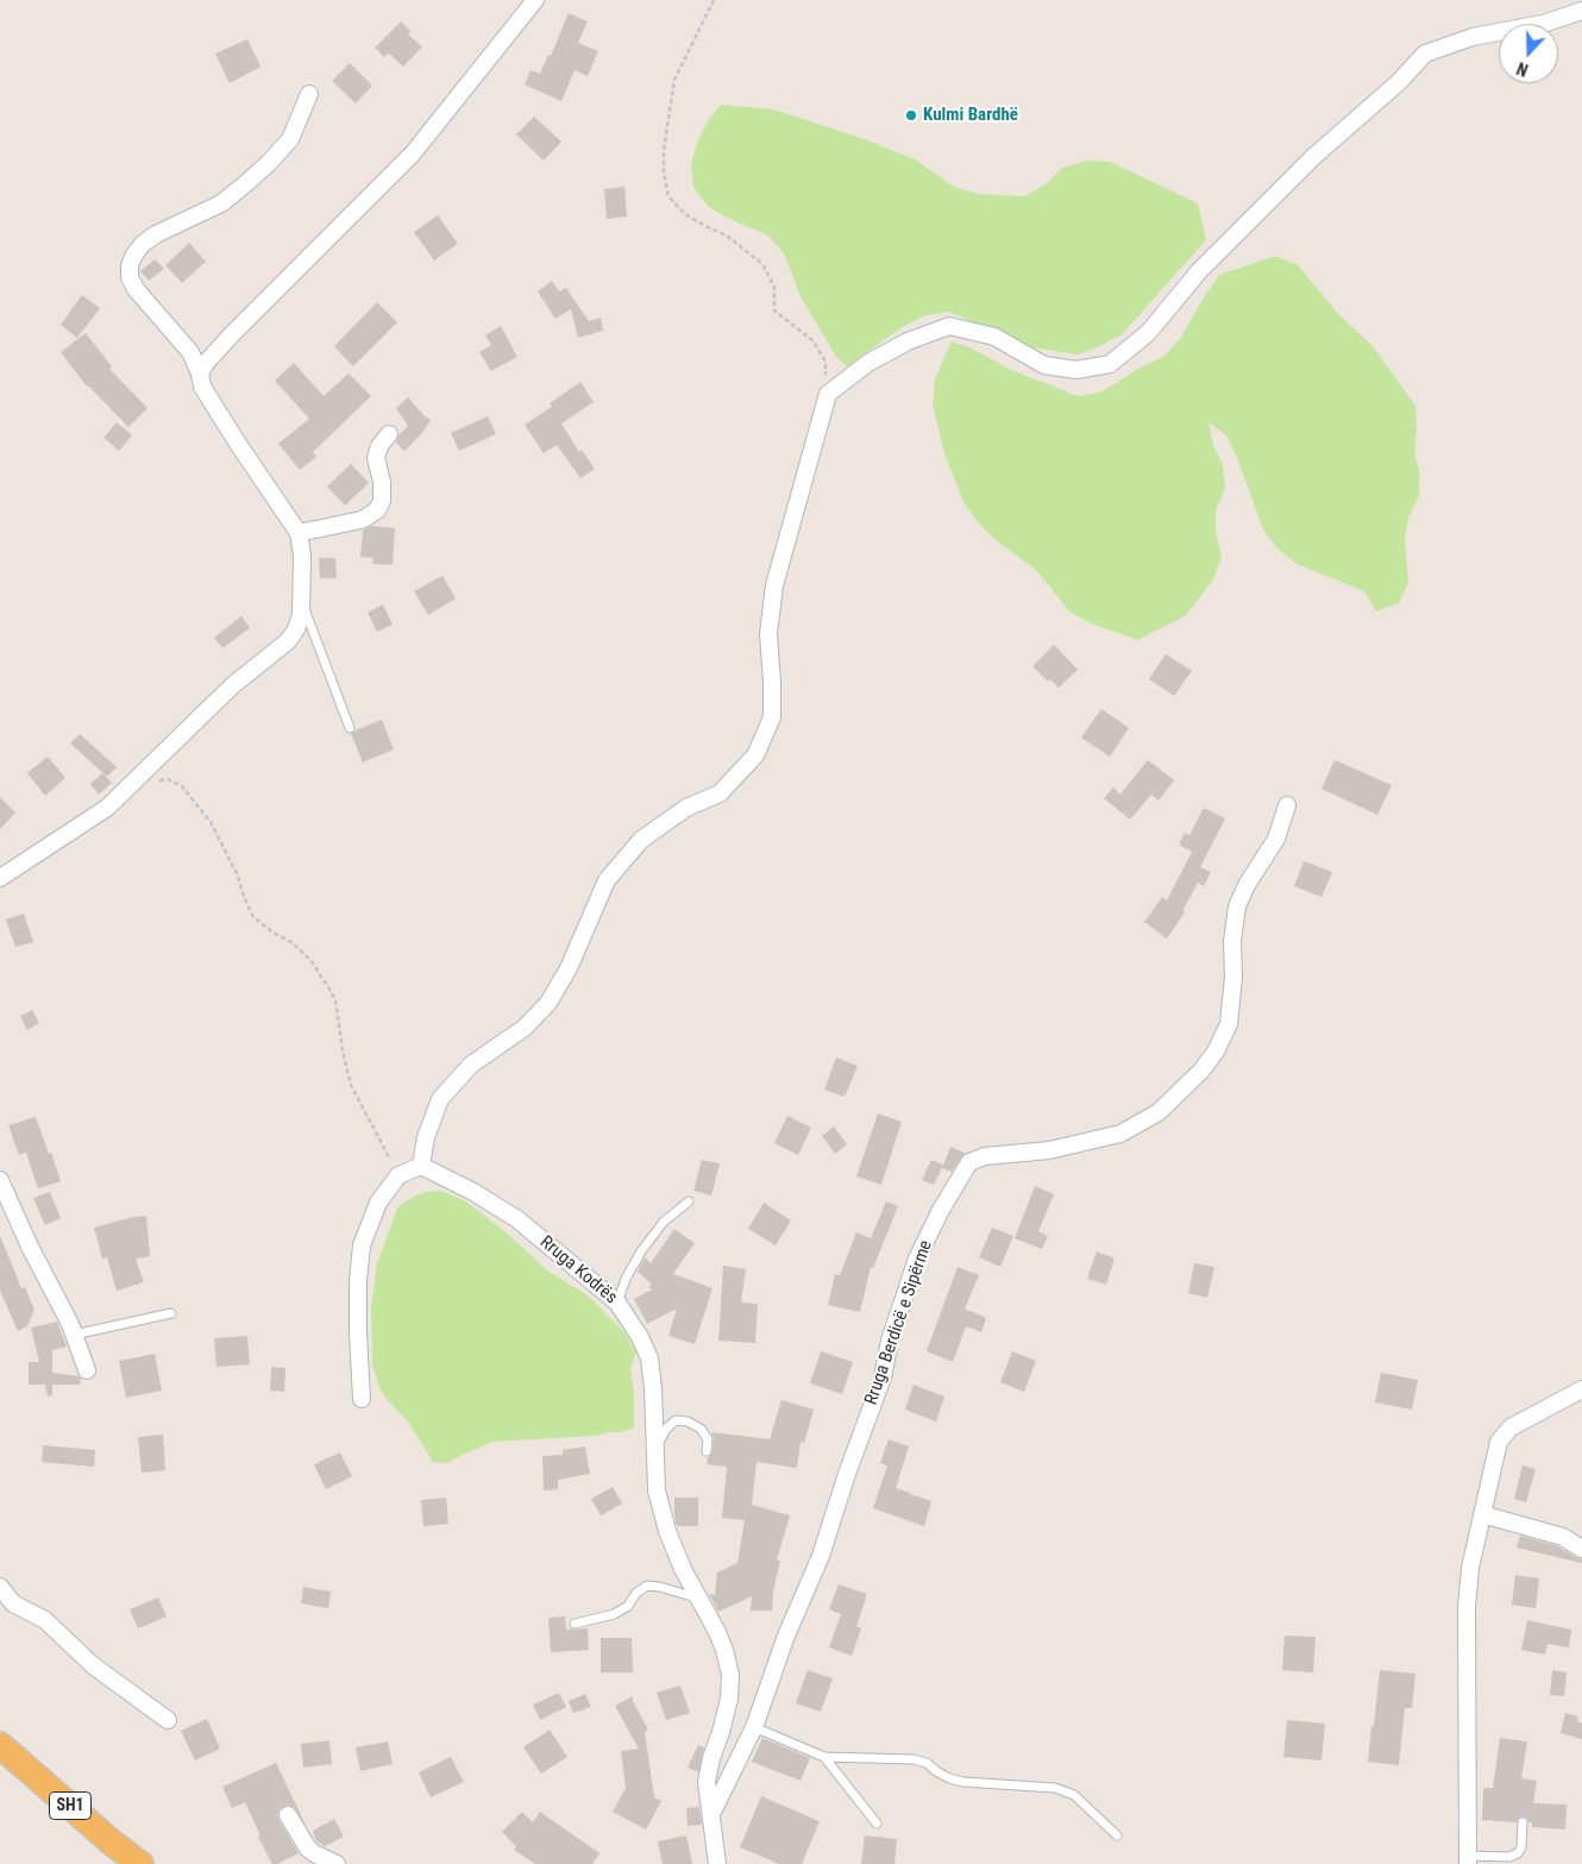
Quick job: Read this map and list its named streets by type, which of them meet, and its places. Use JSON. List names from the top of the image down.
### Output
{
  "streets": {
    "main road": ["SH1"],
    "street": ["Rruga Kodrës", "Rruga Berdicë e Sipërme"]
  },
  "crossings": [
    ["Rruga Kodrës", "Rruga Berdicë e Sipërme"]
  ],
  "places": ["Kulmi Bardhë"],
  "north": "bottom"
}
